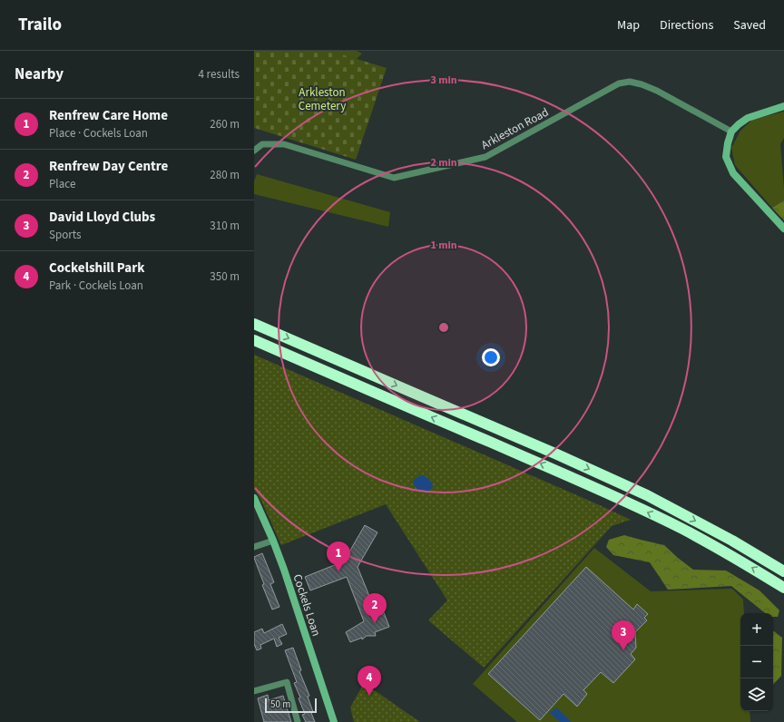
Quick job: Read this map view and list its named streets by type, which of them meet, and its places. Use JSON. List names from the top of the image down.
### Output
{
  "streets": {
    "street": ["Arkleston Road", "Cockels Loan"]
  },
  "parks": ["Arkleston Cemetery"],
  "scale_bar": "50 m",
  "page": {
    "header": "Trailo",
    "nav": ["Map", "Directions", "Saved"],
    "heading": ["Nearby", "4 results"],
    "list": [
      {
        "mark": "1",
        "name": "Renfrew Care Home",
        "note": "Place · Cockels Loan",
        "value": "260 m"
      },
      {
        "mark": "2",
        "name": "Renfrew Day Centre",
        "note": "Place",
        "value": "280 m"
      },
      {
        "mark": "3",
        "name": "David Lloyd Clubs",
        "note": "Sports",
        "value": "310 m"
      },
      {
        "mark": "4",
        "name": "Cockelshill Park",
        "note": "Park · Cockels Loan",
        "value": "350 m"
      }
    ],
    "pins": [
      "1",
      "2",
      "3",
      "4"
    ],
    "map_buttons": ["+", "−"],
    "scale": "50 m"
  },
  "rings": ["3 min", "2 min", "1 min"]
}
